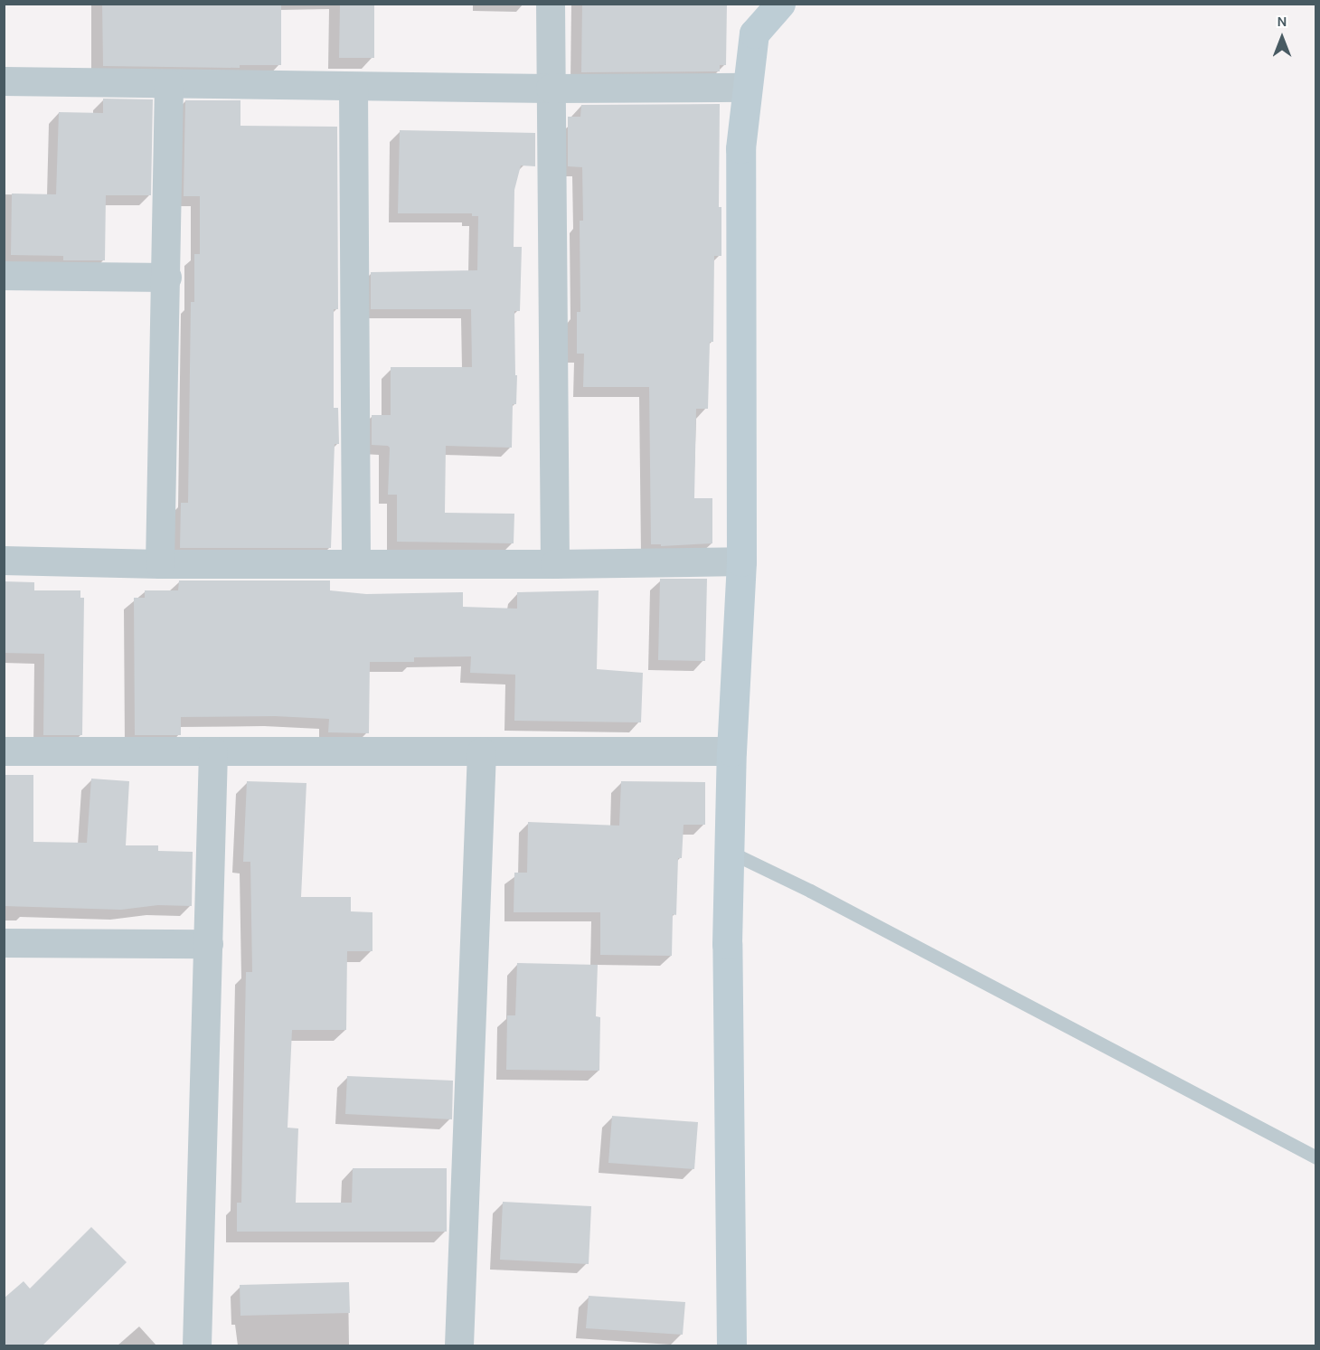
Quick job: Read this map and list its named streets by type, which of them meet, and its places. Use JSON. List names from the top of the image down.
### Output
{
  "north": "top"
}
